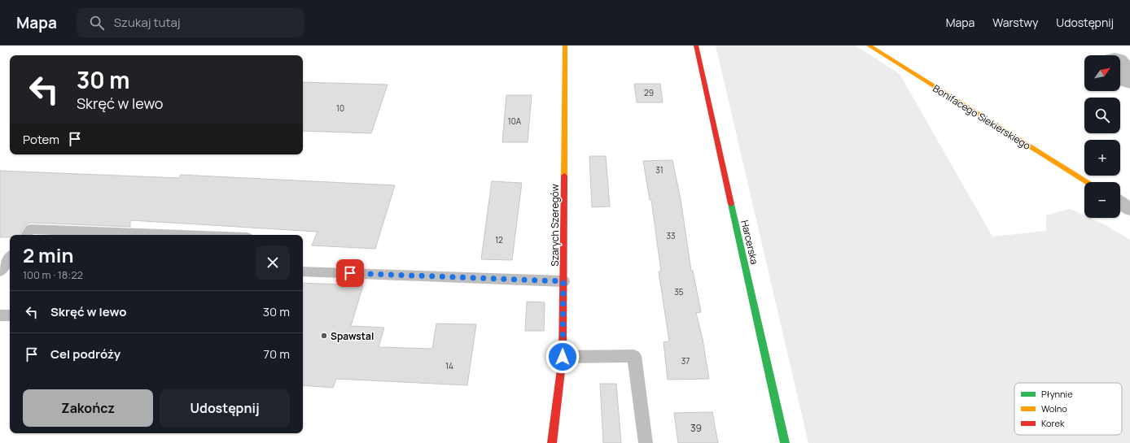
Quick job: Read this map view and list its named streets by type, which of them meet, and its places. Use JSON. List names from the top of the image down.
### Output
{
  "streets": {
    "street": ["Bonifacego Siekierskiego", "Szarych Szeregów", "Harcerska"]
  },
  "places": ["Spawstal"],
  "house_numbers": [
    "29",
    "10",
    "10A",
    "31",
    "33",
    "12",
    "35",
    "37",
    "14",
    "39"
  ],
  "legend": ["Płynnie", "Wolno", "Korek"],
  "north": "top right",
  "page": {
    "header": "Mapa",
    "search": "Szukaj tutaj",
    "nav": ["Mapa", "Warstwy", "Udostępnij"],
    "map_buttons": ["+", "−"],
    "turn": ["30 m", "Skręć w lewo"],
    "then": "Potem",
    "heading": ["2 min", "100 m · 18:22"],
    "list": [
      {
        "name": "Skręć w lewo",
        "value": "30 m"
      },
      {
        "name": "Cel podróży",
        "value": "70 m"
      }
    ],
    "buttons": ["Zakończ", "Udostępnij"]
  }
}
